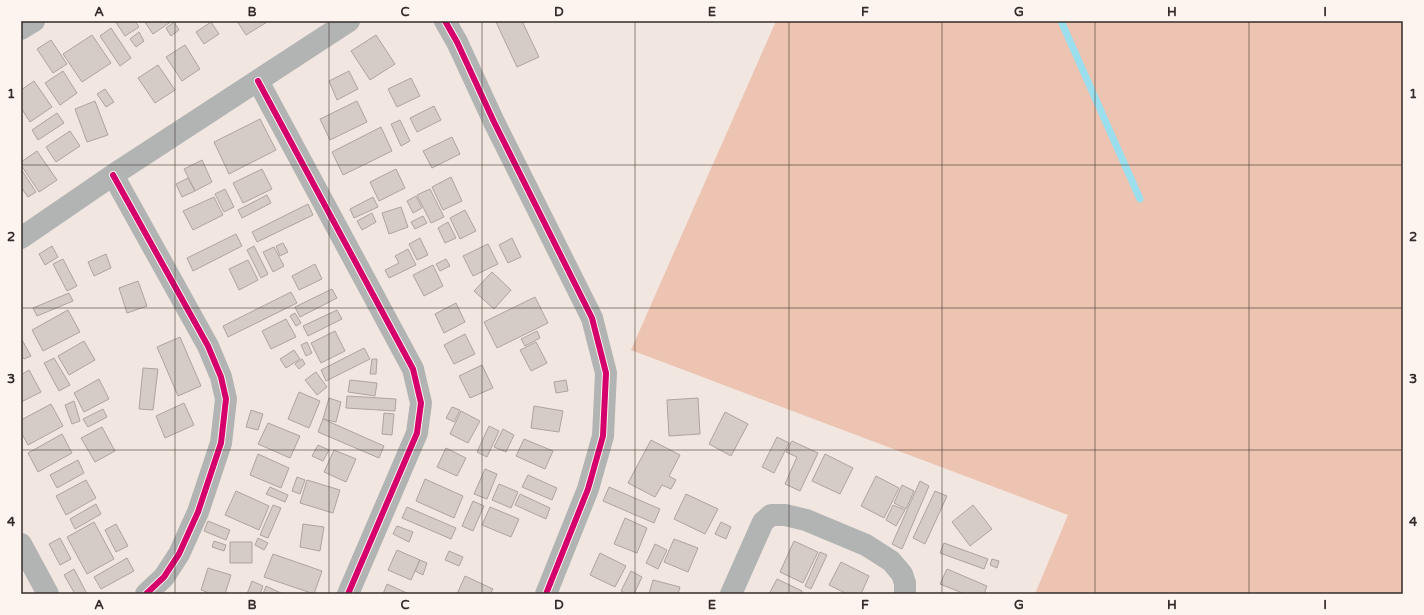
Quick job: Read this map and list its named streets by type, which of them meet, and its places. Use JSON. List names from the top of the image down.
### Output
{
  "grid": {
    "columns": [
      "A",
      "B",
      "C",
      "D",
      "E",
      "F",
      "G",
      "H",
      "I"
    ],
    "rows": [
      "1",
      "2",
      "3",
      "4"
    ]
  }
}
